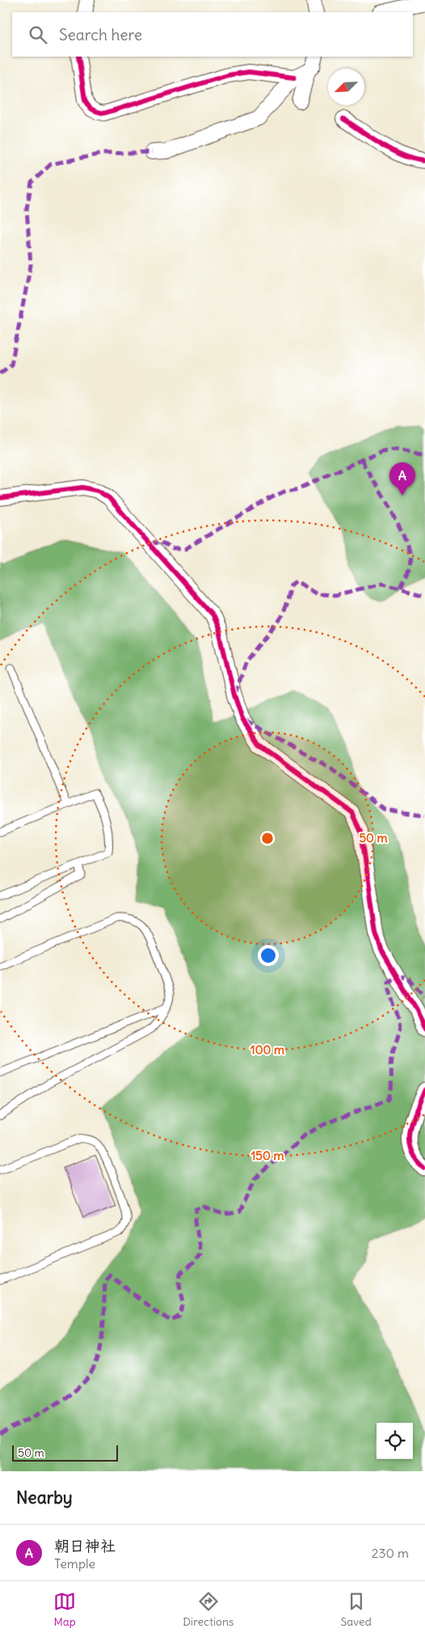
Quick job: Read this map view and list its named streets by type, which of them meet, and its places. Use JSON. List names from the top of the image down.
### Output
{
  "scale_bar": "50 m",
  "north": "bottom left",
  "page": {
    "search": "Search here",
    "pins": "A",
    "scale": "50 m",
    "heading": "Nearby",
    "list": [
      {
        "mark": "A",
        "name": "朝日神社",
        "note": "Temple",
        "value": "230 m"
      }
    ],
    "nav": ["Map", "Directions", "Saved"]
  },
  "rings": ["50 m", "100 m", "150 m"]
}
